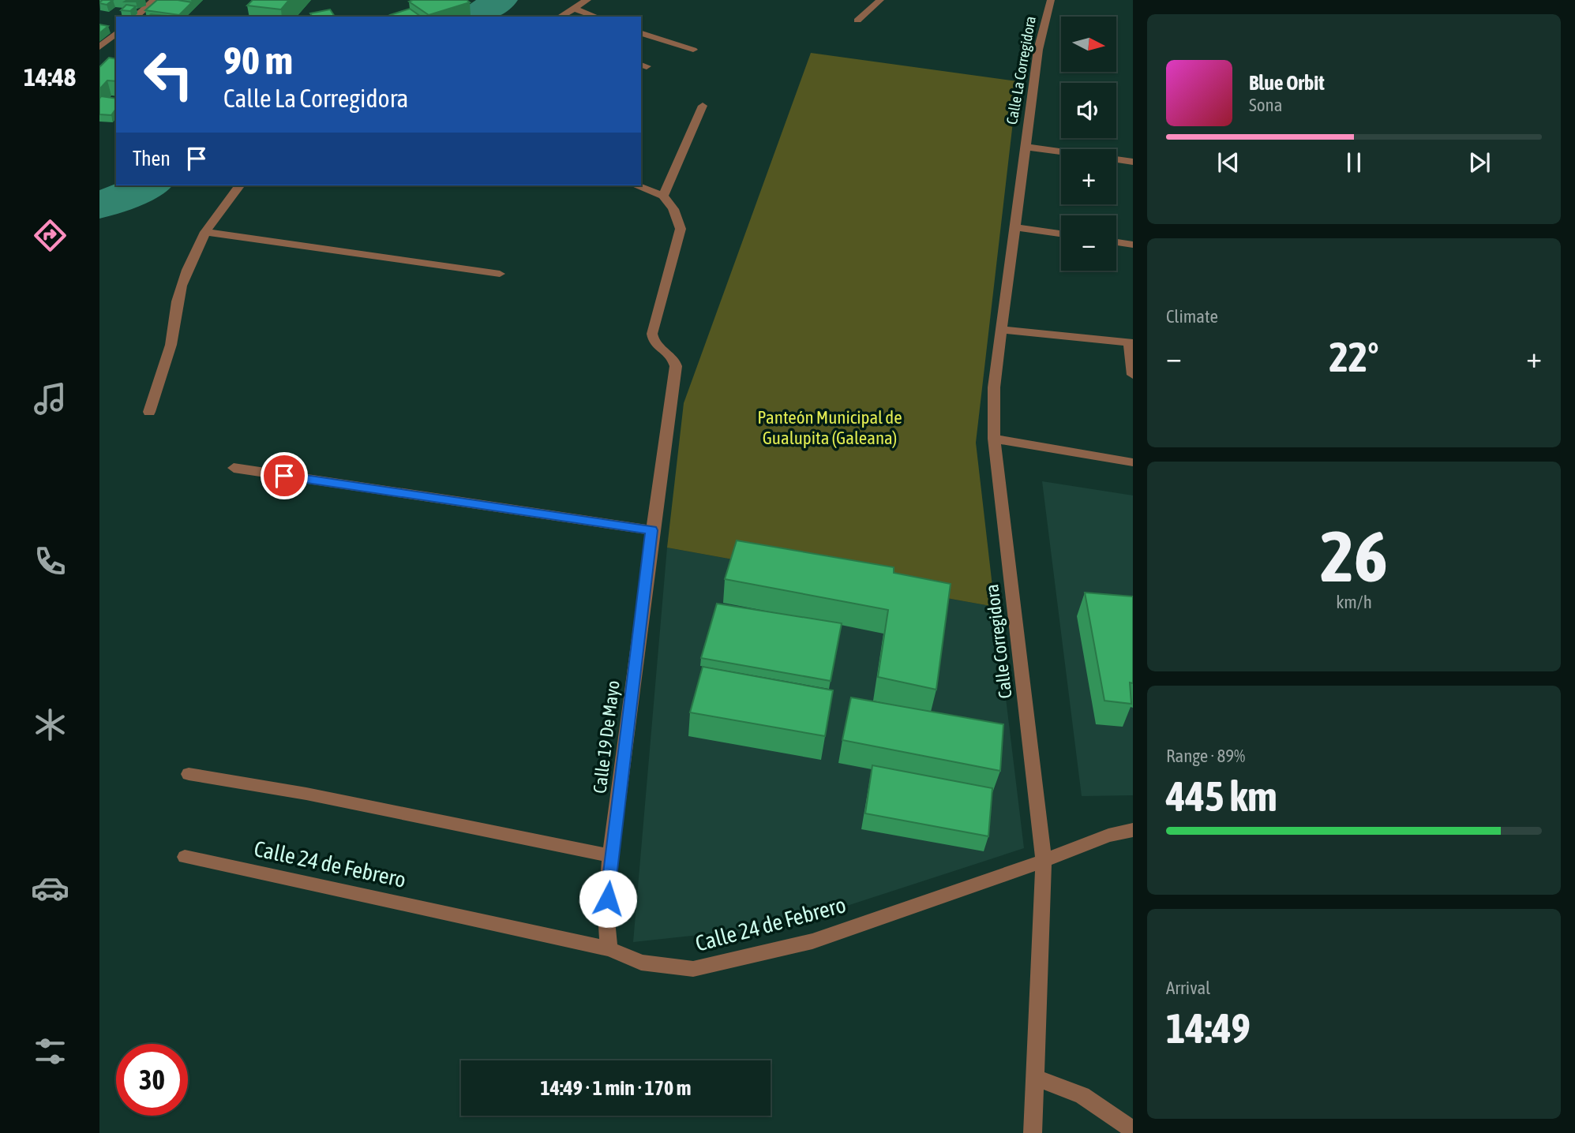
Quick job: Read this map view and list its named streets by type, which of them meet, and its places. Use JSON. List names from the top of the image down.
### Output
{
  "streets": {
    "street": [
      "Calle La Corregidora",
      "Calle Corregidora",
      "Calle 19 De Mayo",
      "Calle 24 de Febrero"
    ]
  },
  "crossings": [
    ["Calle La Corregidora", "Calle Corregidora"],
    ["Calle Corregidora", "Calle 24 de Febrero"],
    ["Calle 19 De Mayo", "Calle 24 de Febrero"]
  ],
  "parks": ["Panteón Municipal de Gualupita (Galeana)"],
  "north": "right",
  "page": {
    "tabs": "14:48",
    "map_buttons": ["+", "−"],
    "turn": ["90 m", "Calle La Corregidora"],
    "song": ["Blue Orbit", "Sona"],
    "then": "Then",
    "tile": [
      "Climate",
      ["26", "km/h"],
      ["Range · 89%", "445 km"],
      ["Arrival", "14:49"]
    ],
    "heat": ["−", "22°", "+"],
    "limit": "30",
    "trip": "14:49 · 1 min · 170 m"
  }
}
